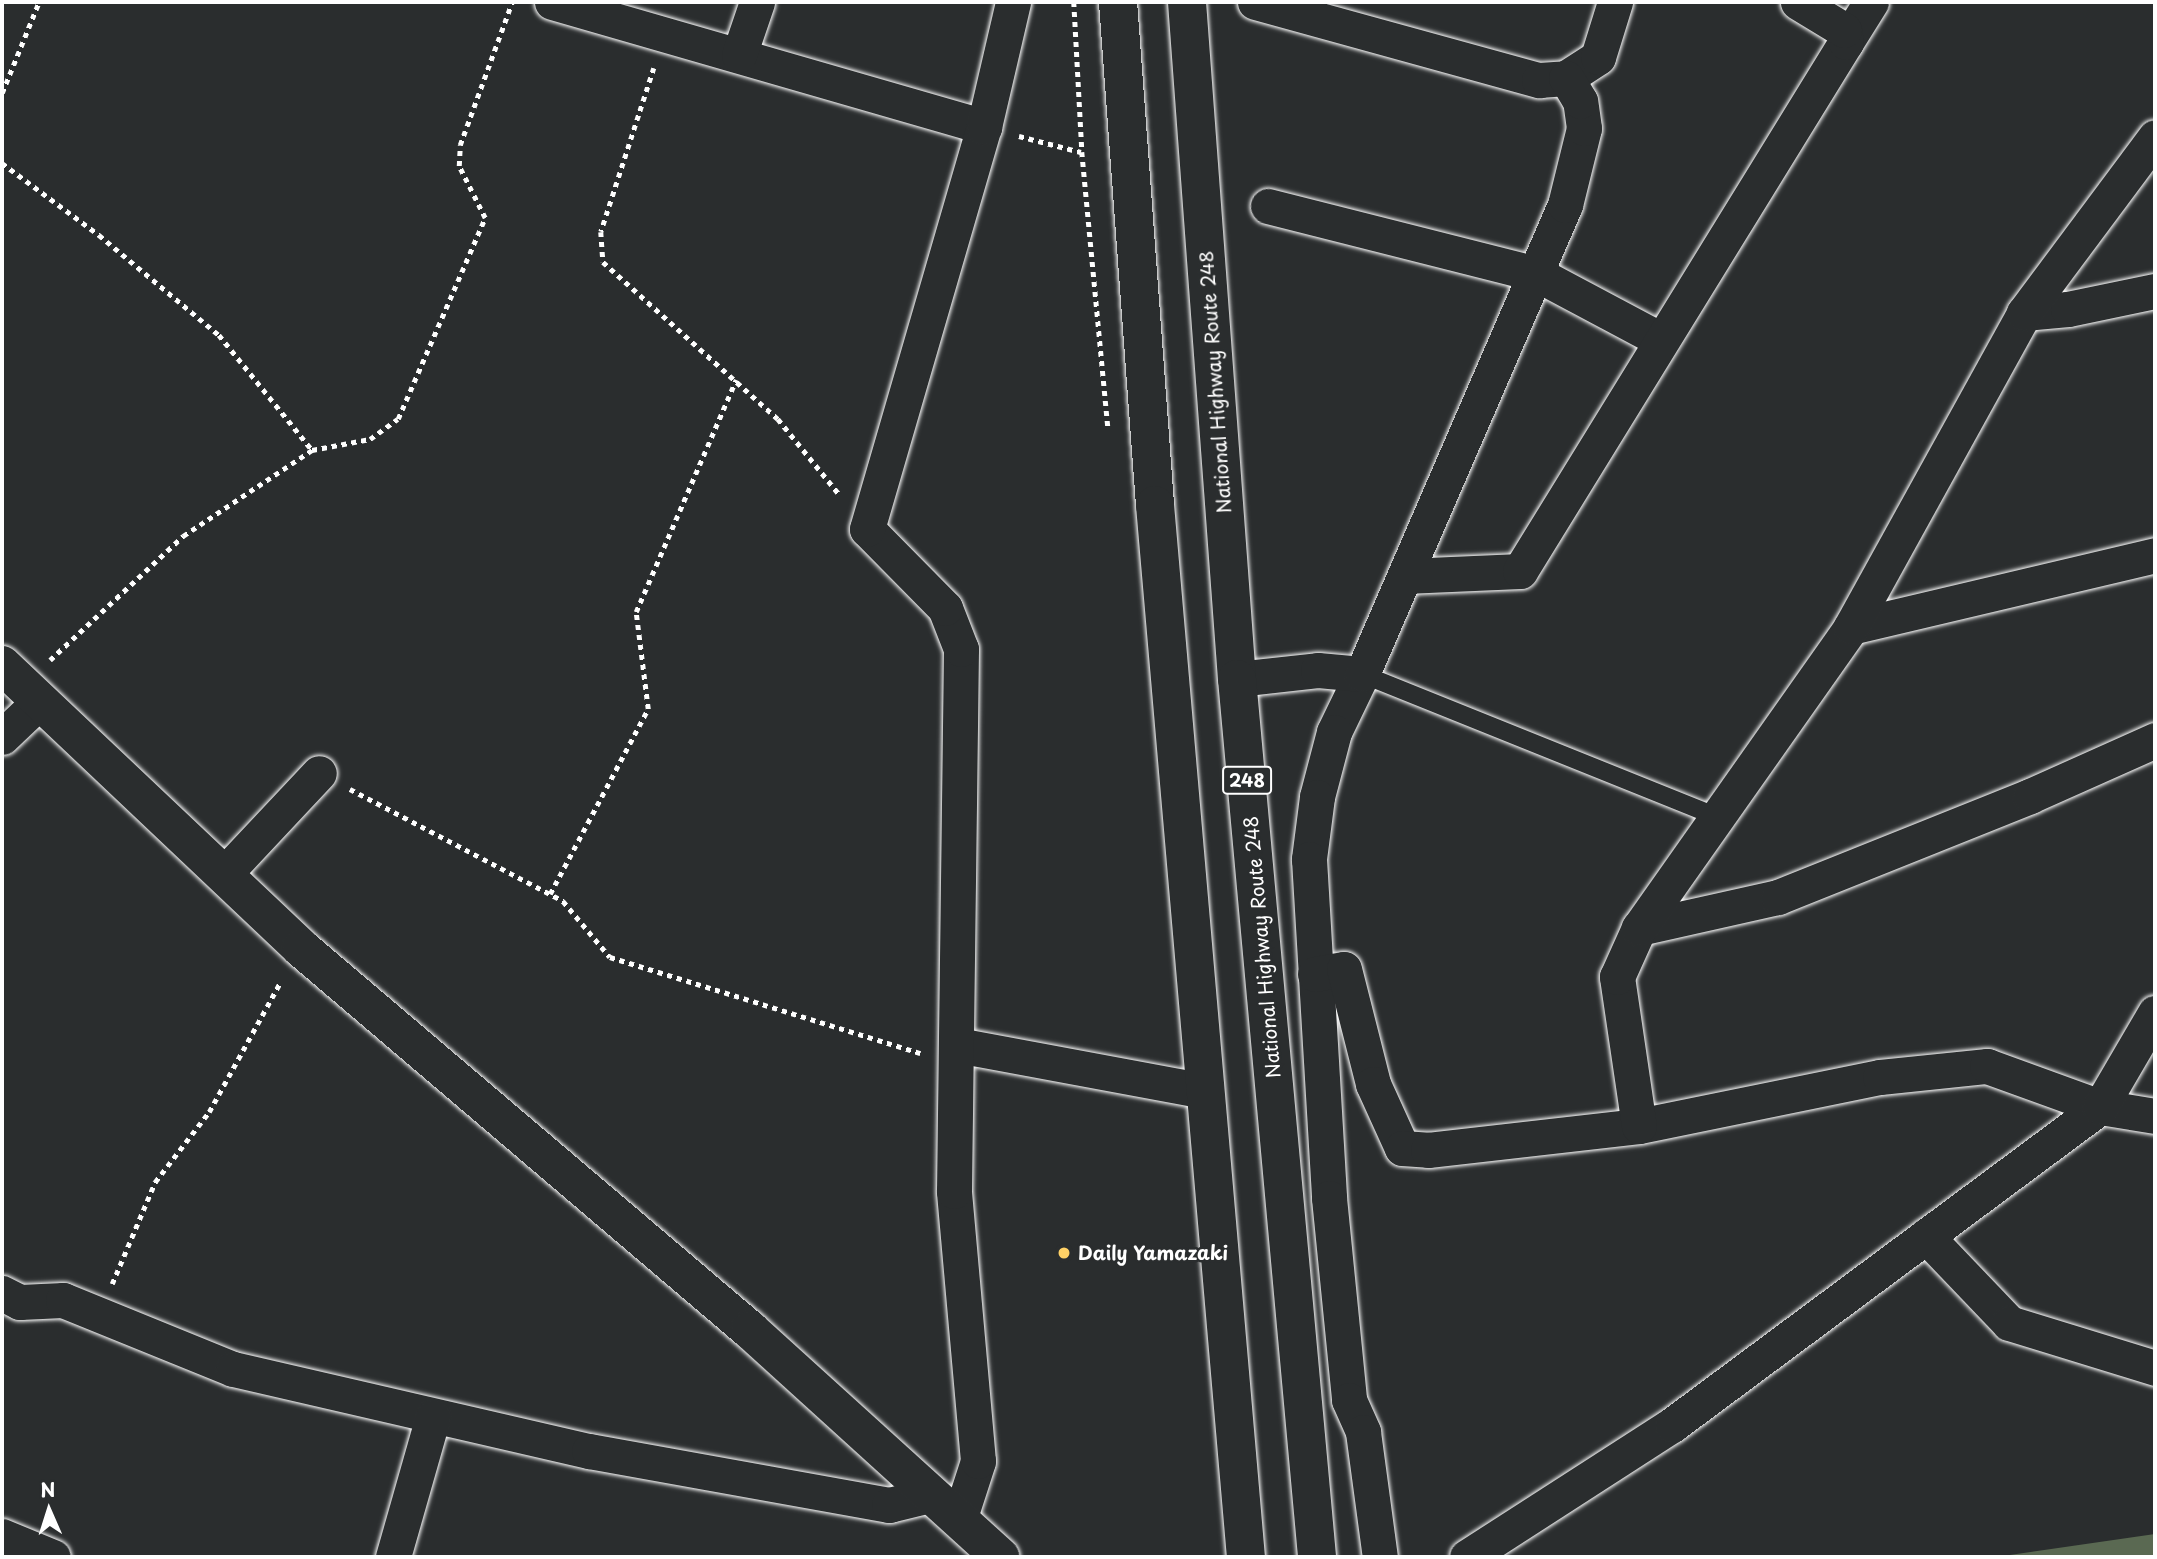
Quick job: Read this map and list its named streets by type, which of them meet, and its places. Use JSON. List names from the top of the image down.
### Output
{
  "streets": {
    "main road": ["National Highway Route 248", "248"]
  },
  "places": ["Daily Yamazaki"],
  "north": "top"
}
